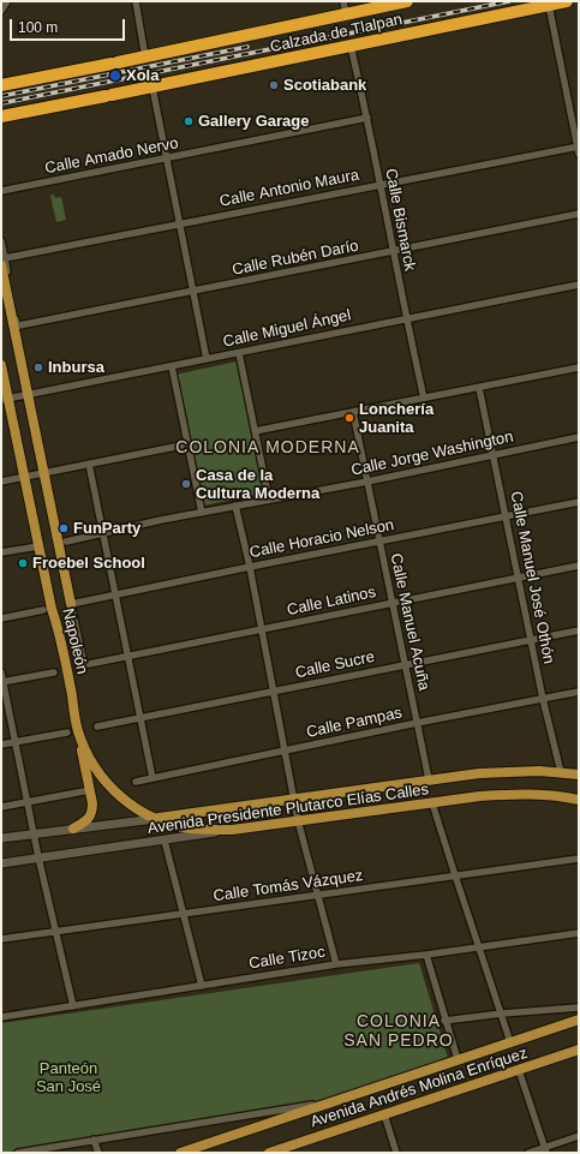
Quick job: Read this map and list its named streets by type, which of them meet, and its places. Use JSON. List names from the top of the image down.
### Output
{
  "streets": {
    "highway": ["Calzada de Tlalpan"],
    "main road": ["Napoleón", "Avenida Presidente Plutarco Elías Calles", "Avenida Andrés Molina Enríquez"],
    "street": [
      "Calle Amado Nervo",
      "Calle Antonio Maura",
      "Calle Bismarck",
      "Calle Rubén Darío",
      "Calle Miguel Ángel",
      "Calle Jorge Washington",
      "Calle Horacio Nelson",
      "Calle Manuel José Othón",
      "Calle Latinos",
      "Calle Manuel Acuña",
      "Calle Sucre",
      "Calle Pampas",
      "Calle Tomás Vázquez",
      "Calle Tizoc"
    ]
  },
  "crossings": [
    ["Calzada de Tlalpan", "Calle Bismarck"],
    ["Calle Amado Nervo", "Calle Bismarck"],
    ["Calle Antonio Maura", "Calle Bismarck"],
    ["Calle Antonio Maura", "Napoleón"],
    ["Calle Bismarck", "Calle Rubén Darío"],
    ["Calle Bismarck", "Calle Miguel Ángel"],
    ["Calle Rubén Darío", "Napoleón"],
    ["Calle Miguel Ángel", "Napoleón"],
    ["Calle Jorge Washington", "Calle Manuel José Othón"],
    ["Calle Jorge Washington", "Calle Manuel Acuña"],
    ["Calle Horacio Nelson", "Calle Manuel José Othón"],
    ["Calle Horacio Nelson", "Calle Manuel Acuña"],
    ["Calle Horacio Nelson", "Napoleón"],
    ["Calle Manuel José Othón", "Calle Latinos"],
    ["Calle Manuel José Othón", "Calle Sucre"],
    ["Calle Manuel José Othón", "Calle Pampas"],
    ["Calle Manuel José Othón", "Avenida Presidente Plutarco Elías Calles"],
    ["Calle Latinos", "Calle Manuel Acuña"],
    ["Calle Latinos", "Napoleón"],
    ["Calle Manuel Acuña", "Calle Sucre"],
    ["Calle Manuel Acuña", "Calle Pampas"],
    ["Calle Manuel Acuña", "Avenida Presidente Plutarco Elías Calles"],
    ["Napoleón", "Avenida Presidente Plutarco Elías Calles"]
  ],
  "districts": ["COLONIA MODERNA", "COLONIA SAN PEDRO"],
  "parks": ["Panteón San José"],
  "places": [
    "Xola",
    "Scotiabank",
    "Gallery Garage",
    "Inbursa",
    "Lonchería Juanita",
    "Casa de la Cultura Moderna",
    "FunParty",
    "Froebel School"
  ],
  "scale_bar": "100 m"
}
